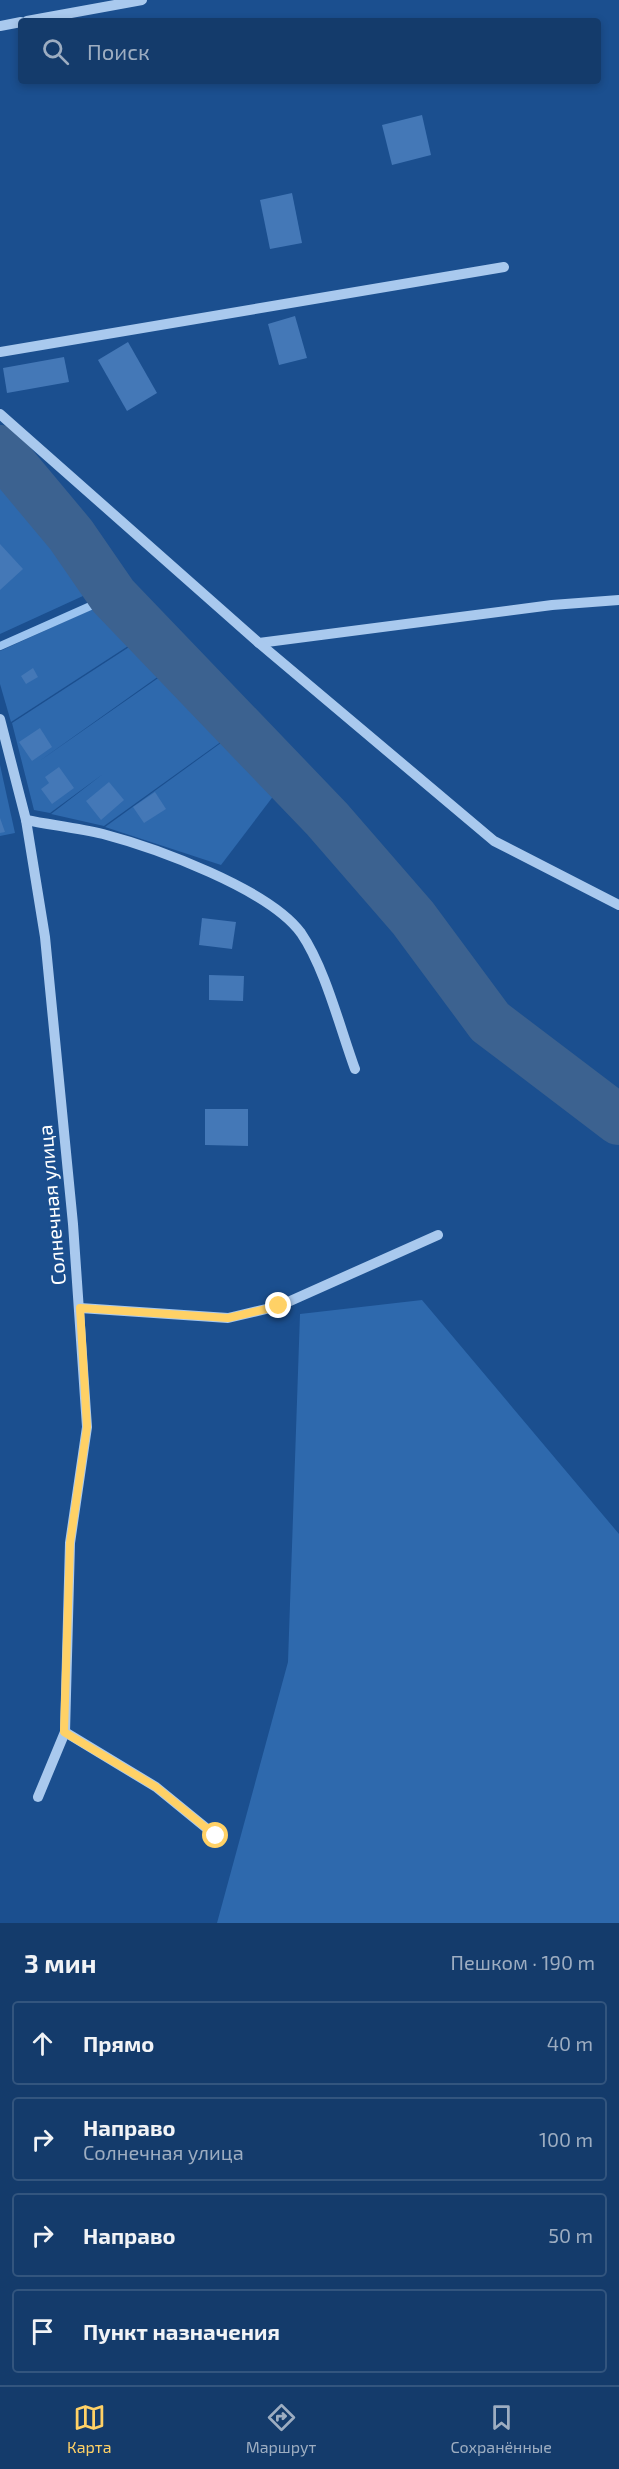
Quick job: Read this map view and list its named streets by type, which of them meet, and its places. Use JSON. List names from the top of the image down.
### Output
{
  "streets": {
    "street": ["Солнечная улица"]
  },
  "page": {
    "search": "Поиск",
    "heading": ["3 мин", "Пешком · 190 m"],
    "list": [
      ["Прямо", "40 m"],
      ["Направо", "Солнечная улица", "100 m"],
      ["Направо", "50 m"],
      "Пункт назначения"
    ],
    "nav": ["Карта", "Маршрут", "Сохранённые"]
  }
}
